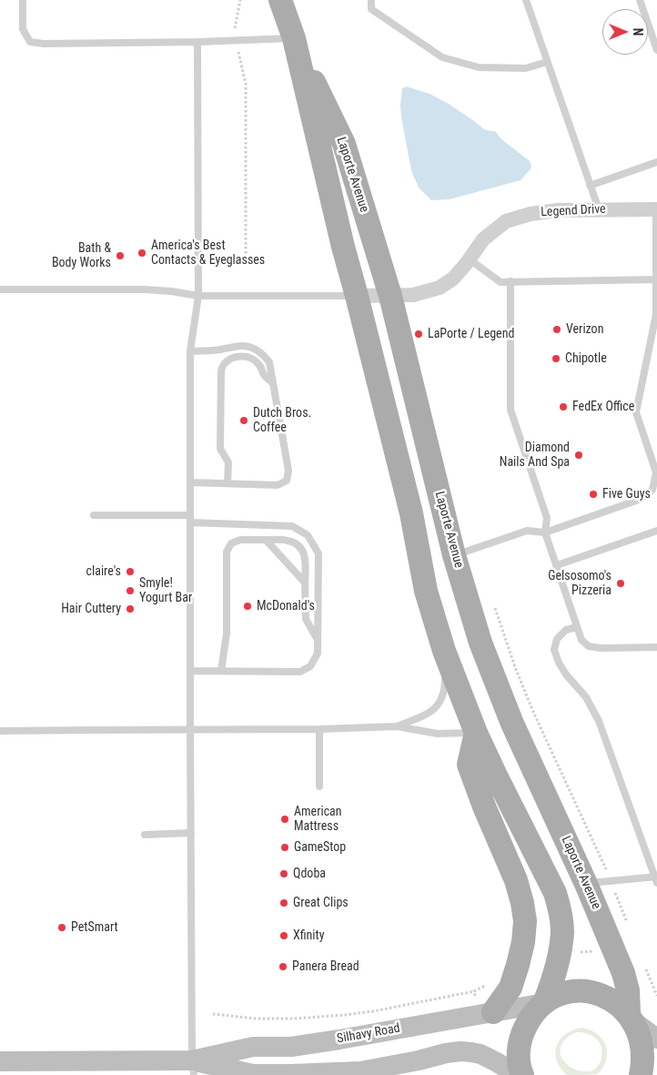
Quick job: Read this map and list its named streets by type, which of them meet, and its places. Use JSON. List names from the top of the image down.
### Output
{
  "streets": {
    "main road": ["Laporte Avenue"],
    "street": ["Legend Drive", "Silhavy Road"]
  },
  "crossings": [
    ["Laporte Avenue", "Legend Drive"],
    ["Laporte Avenue", "Silhavy Road"]
  ],
  "places": [
    "America's Best Contacts & Eyeglasses",
    "Bath & Body Works",
    "Verizon",
    "LaPorte / Legend",
    "Chipotle",
    "FedEx Office",
    "Dutch Bros. Coffee",
    "Diamond Nails And Spa",
    "Five Guys",
    "claire's",
    "Gelsosomo's Pizzeria",
    "Smyle! Yogurt Bar",
    "McDonald's",
    "Hair Cuttery",
    "American Mattress",
    "GameStop",
    "Qdoba",
    "Great Clips",
    "PetSmart",
    "Xfinity",
    "Panera Bread"
  ],
  "north": "right"
}
